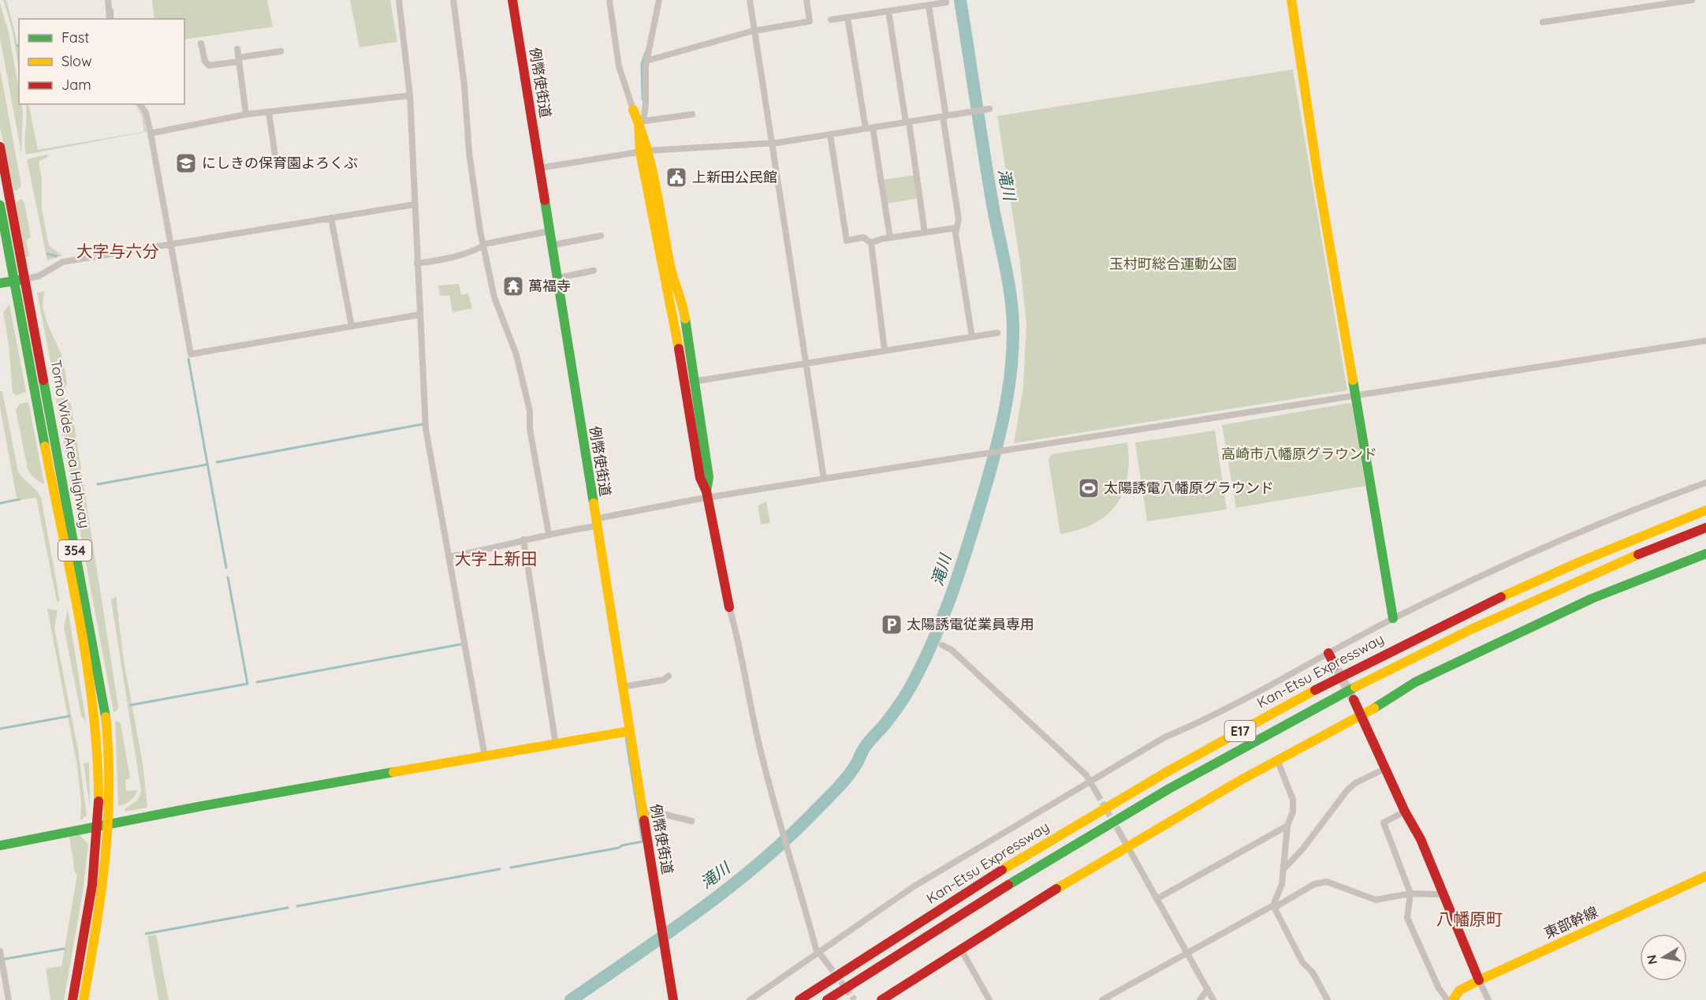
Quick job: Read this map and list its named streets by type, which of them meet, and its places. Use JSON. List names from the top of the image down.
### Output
{
  "streets": {
    "main road": [
      "例幣使街道",
      "Tomo Wide Area Highway",
      "354",
      "Kan-Etsu Expressway",
      "E17",
      "東部幹線"
    ]
  },
  "districts": ["大字与六分", "大字上新田", "八幡原町"],
  "water": ["滝川"],
  "parks": ["玉村町総合運動公園", "高崎市八幡原グラウンド"],
  "places": {
    "school or university": ["にしきの保育園よろくぶ"],
    "public building": ["上新田公民館"],
    "temple": ["萬福寺"],
    "sports": ["太陽誘電八幡原グラウンド"],
    "parking": ["太陽誘電従業員専用"]
  },
  "legend": ["Fast", "Slow", "Jam"],
  "north": "left"
}
